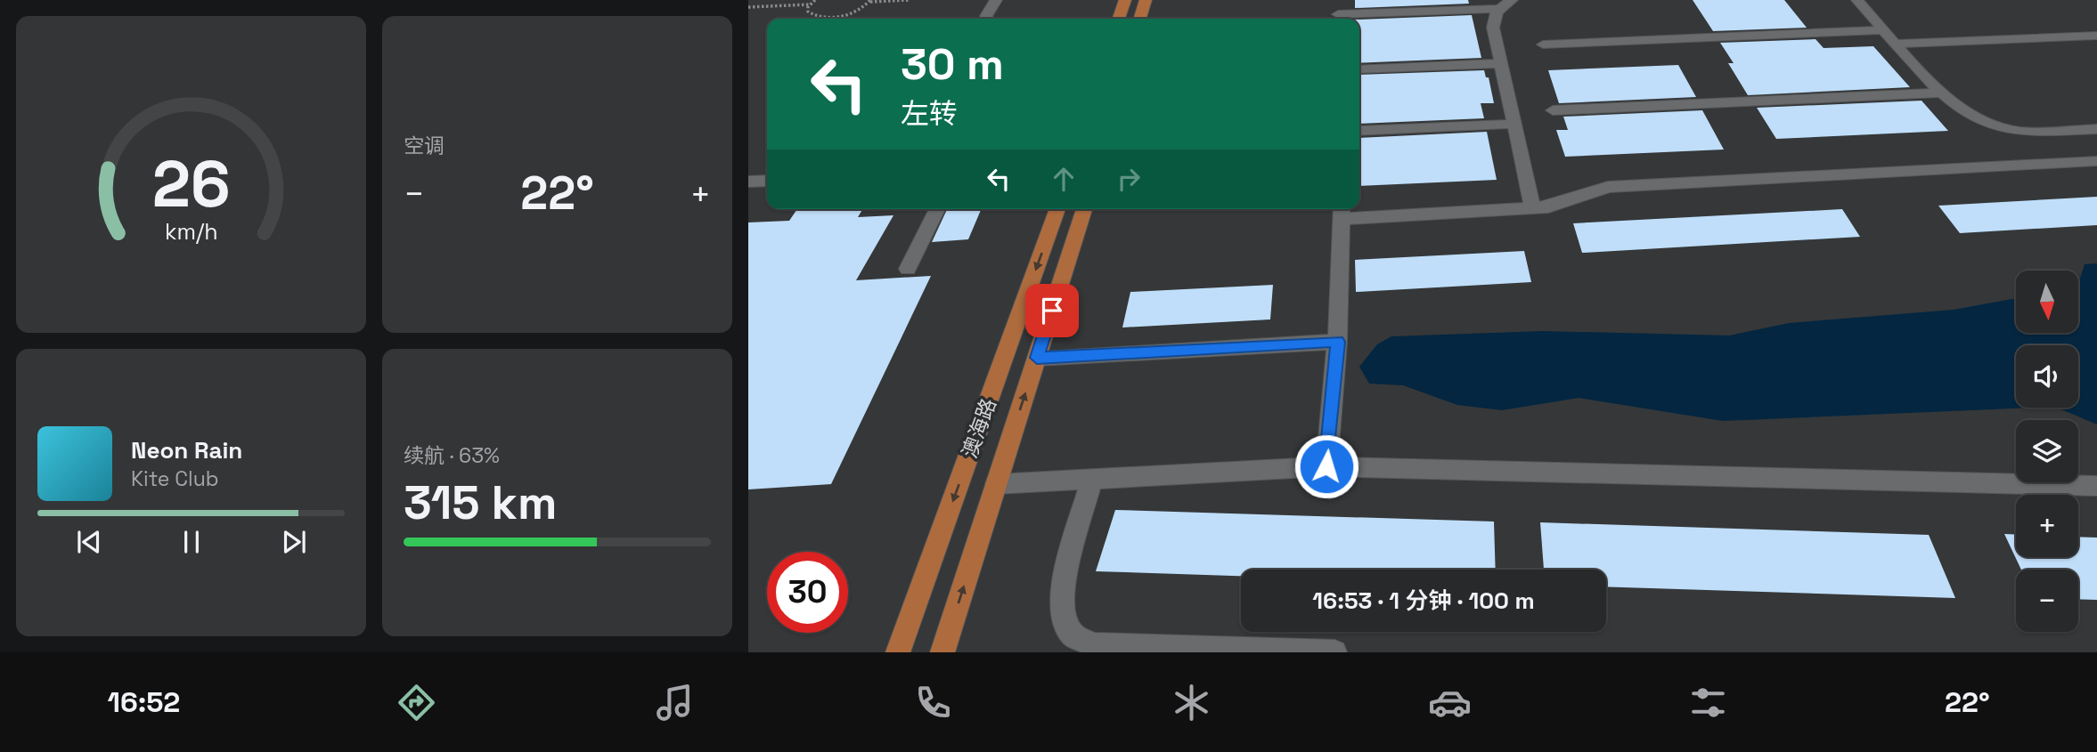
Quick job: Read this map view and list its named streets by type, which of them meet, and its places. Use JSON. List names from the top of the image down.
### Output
{
  "streets": {
    "main road": ["澳海路"]
  },
  "north": "bottom",
  "page": {
    "tile": [
      "空调",
      ["续航 · 63%", "315 km"]
    ],
    "turn": ["30 m", "左转"],
    "heat": ["−", "22°", "+"],
    "map_buttons": ["+", "−"],
    "song": ["Neon Rain", "Kite Club"],
    "limit": "30",
    "trip": "16:53 · 1 分钟 · 100 m",
    "tabs": ["16:52", "22°"],
    "gauge": ["26", "km/h"]
  }
}
